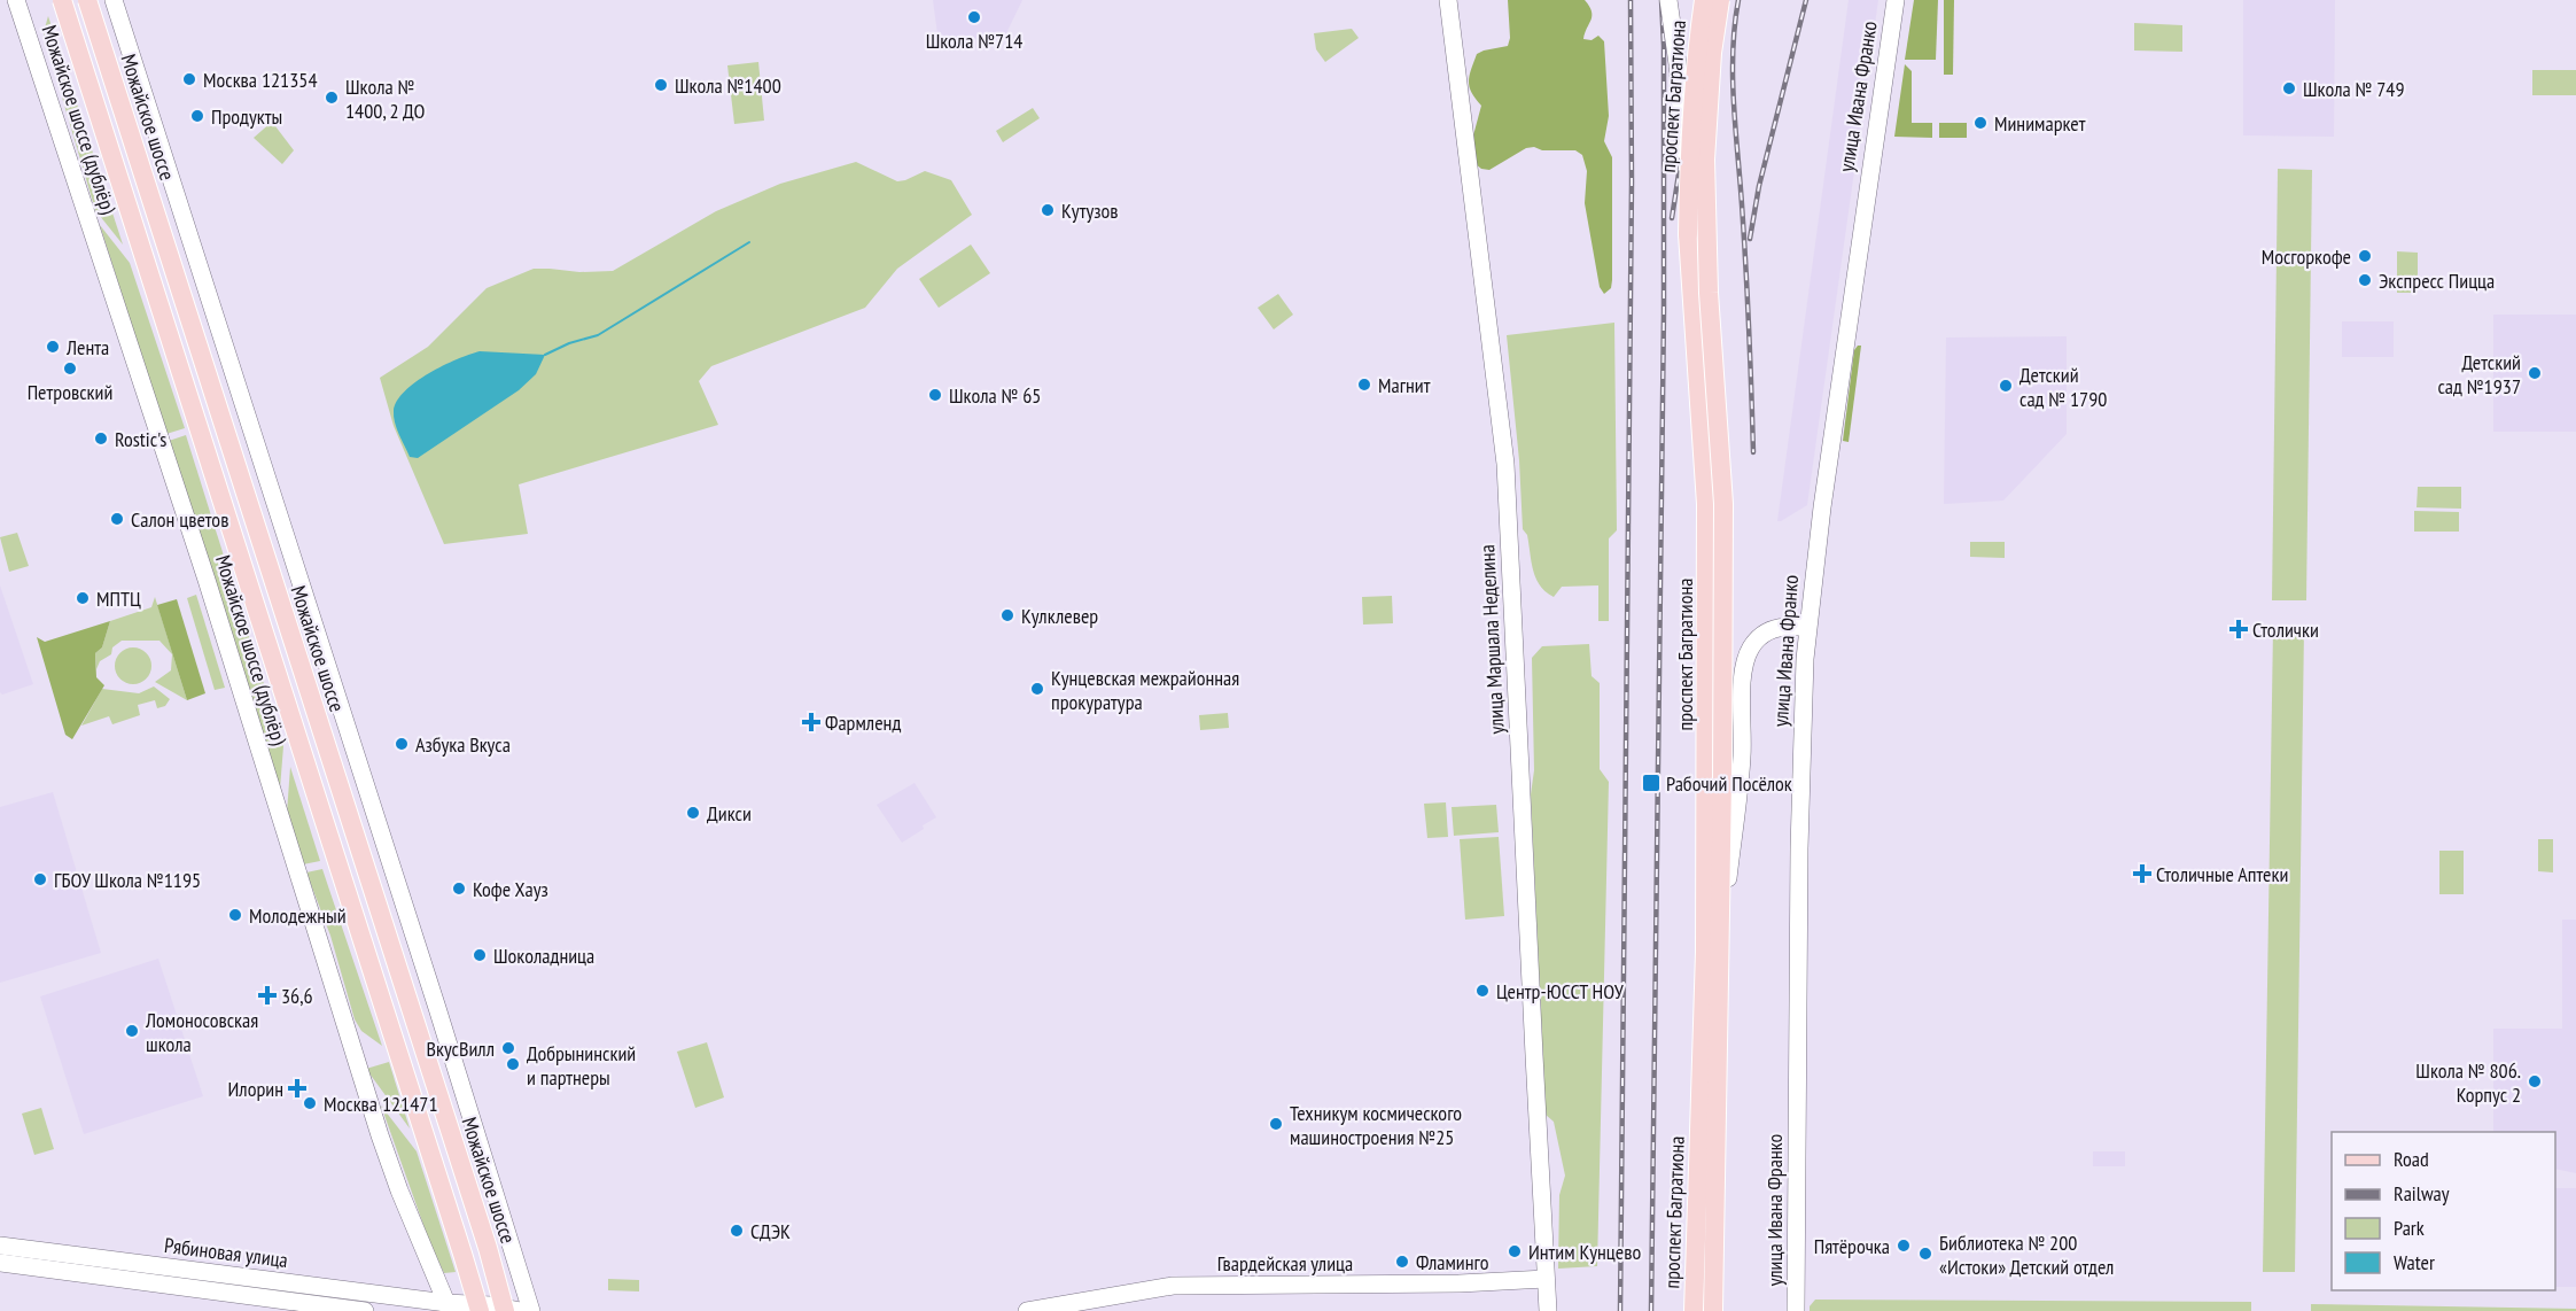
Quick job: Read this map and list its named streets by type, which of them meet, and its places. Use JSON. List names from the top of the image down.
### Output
{
  "streets": {
    "main road": [
      "проспект Багратиона",
      "улица Ивана Франко",
      "Можайское шоссе",
      "Можайское шоссе (дублёр)",
      "улица Маршала Неделина",
      "Рябиновая улица",
      "Гвардейская улица"
    ]
  },
  "crossings": [
    ["Можайское шоссе (дублёр)", "Рябиновая улица"],
    ["улица Маршала Неделина", "Гвардейская улица"]
  ],
  "places": {
    "other": [
      "Школа №714",
      "Москва 121354",
      "Школа №1400",
      "Школа № 749",
      "Школа № 1400, 2 ДО",
      "Продукты",
      "Минимаркет",
      "Кутузов",
      "Мосгоркофе",
      "Экспресс Пицца",
      "Лента",
      "Петровский",
      "Детский сад №1937",
      "Магнит",
      "Детский сад № 1790",
      "Школа № 65",
      "Rostic's",
      "Салон цветов",
      "МПТЦ",
      "Кулклевер",
      "Кунцевская межрайонная прокуратура",
      "Азбука Вкуса",
      "Дикси",
      "ГБОУ Школа №1195",
      "Кофе Хауз",
      "Молодежный",
      "Шоколадница",
      "Центр-ЮССТ НОУ",
      "Ломоносовская школа",
      "ВкусВилл",
      "Добрынинский и партнеры",
      "Школа № 806. Корпус 2",
      "Москва 121471",
      "Техникум космического машиностроения №25",
      "СДЭК",
      "Пятёрочка",
      "Интим Кунцево",
      "Библиотека № 200 «Истоки» Детский отдел",
      "Фламинго"
    ],
    "health": [
      "Столички",
      "Фармленд",
      "Столичные Аптеки",
      "36,6",
      "Илорин"
    ],
    "transit": ["Рабочий Посёлок"]
  },
  "legend": [
    "Road",
    "Railway",
    "Park",
    "Water"
  ]
}
